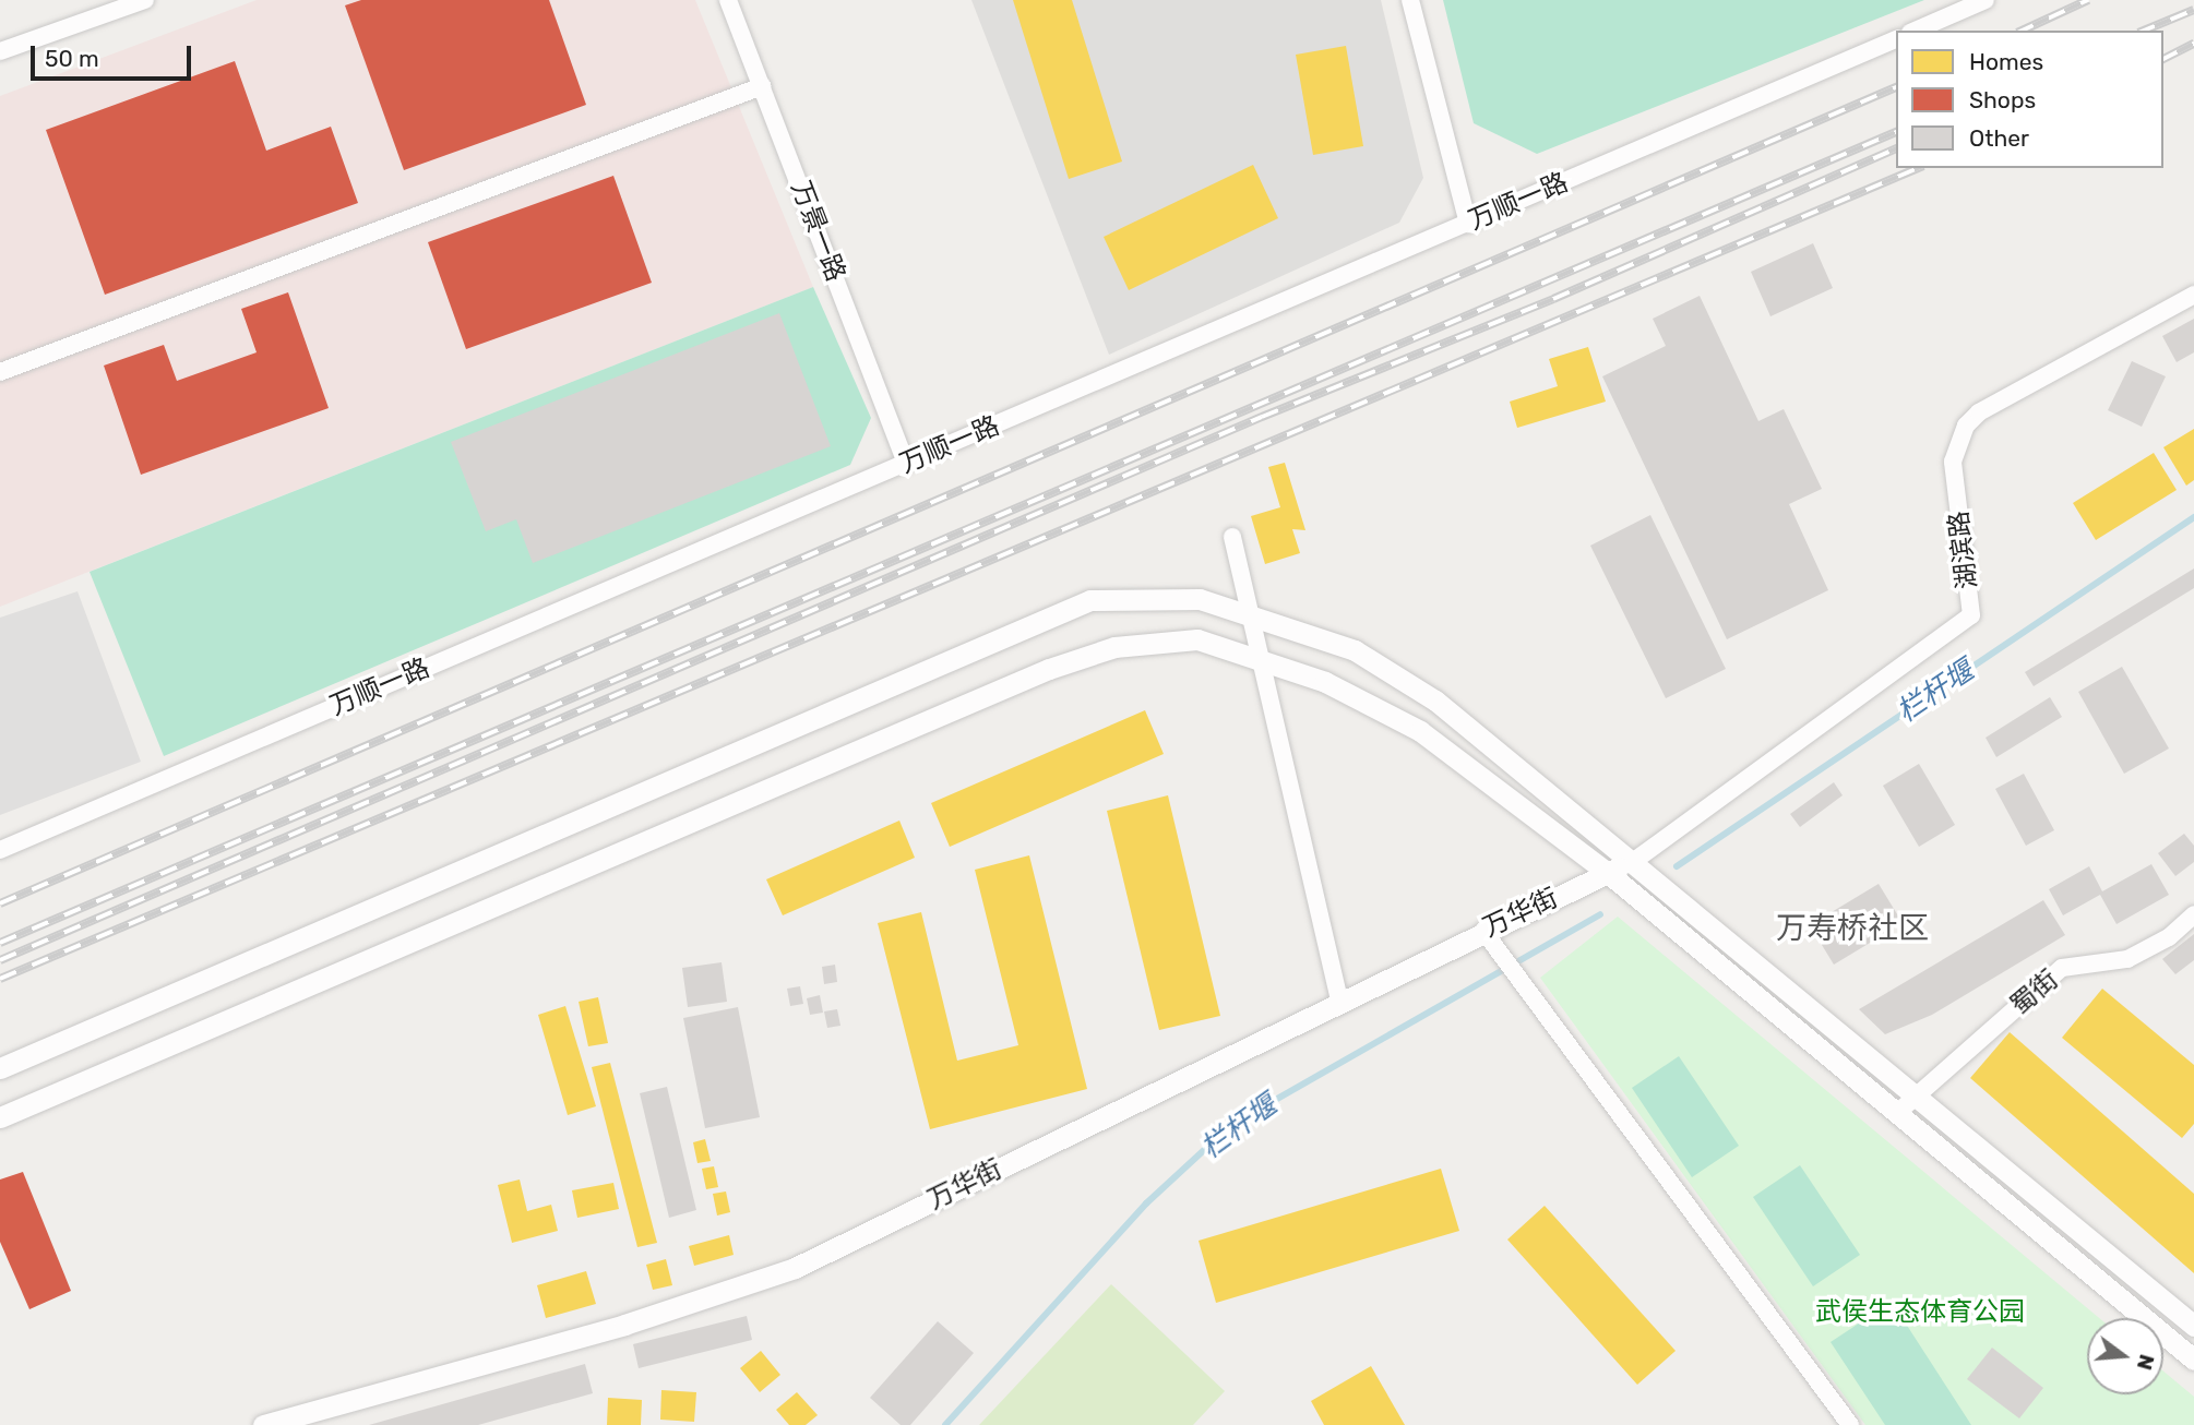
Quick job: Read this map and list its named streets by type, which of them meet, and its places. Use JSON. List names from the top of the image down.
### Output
{
  "streets": {
    "street": [
      "万顺一路",
      "万景一路",
      "湖滨路",
      "万华街",
      "蜀街"
    ]
  },
  "crossings": [
    ["万顺一路", "万景一路"],
    ["湖滨路", "万华街"]
  ],
  "districts": ["万寿桥社区"],
  "water": ["栏杆堰"],
  "parks": ["武侯生态体育公园"],
  "legend": ["Homes", "Shops", "Other"],
  "scale_bar": "50 m",
  "north": "right"
}
